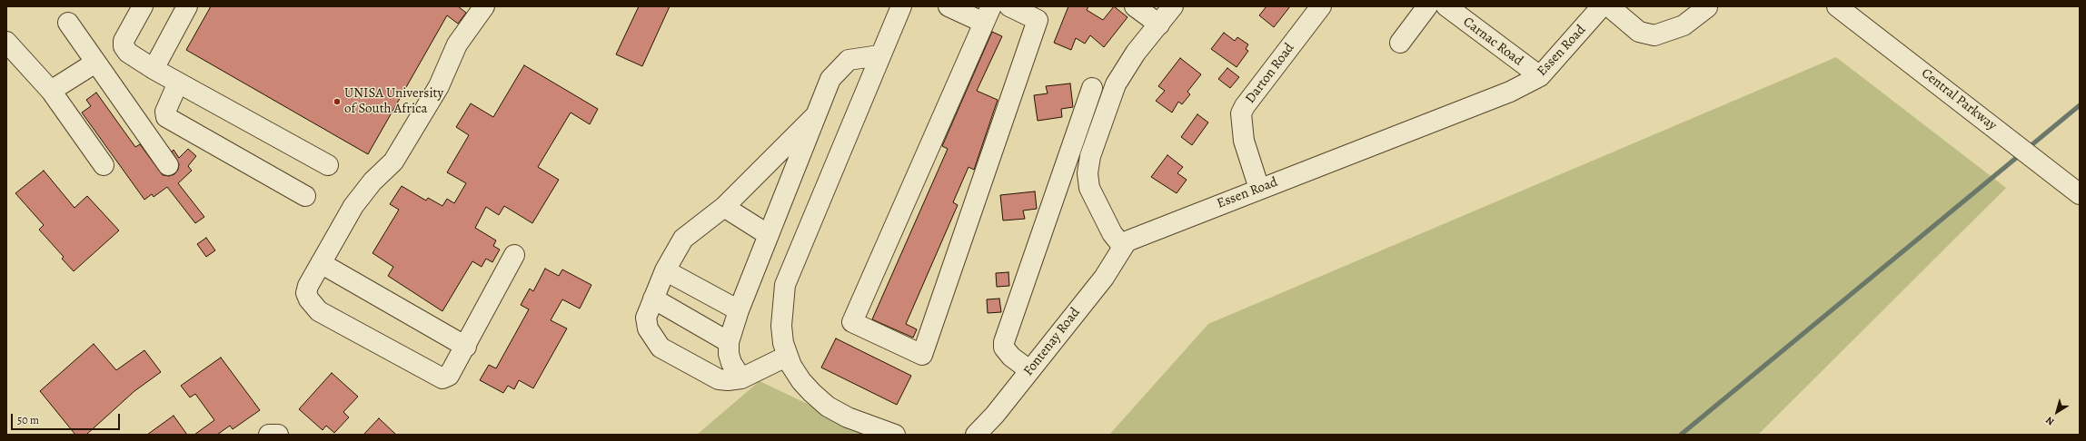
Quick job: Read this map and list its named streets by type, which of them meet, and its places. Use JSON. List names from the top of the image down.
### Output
{
  "streets": {
    "street": [
      "Carnac Road",
      "Essen Road",
      "Darton Road",
      "Central Parkway",
      "Fontenay Road"
    ]
  },
  "crossings": [
    ["Carnac Road", "Essen Road"],
    ["Essen Road", "Darton Road"],
    ["Essen Road", "Fontenay Road"]
  ],
  "places": ["UNISA University of South Africa"],
  "scale_bar": "50 m",
  "north": "bottom left"
}
